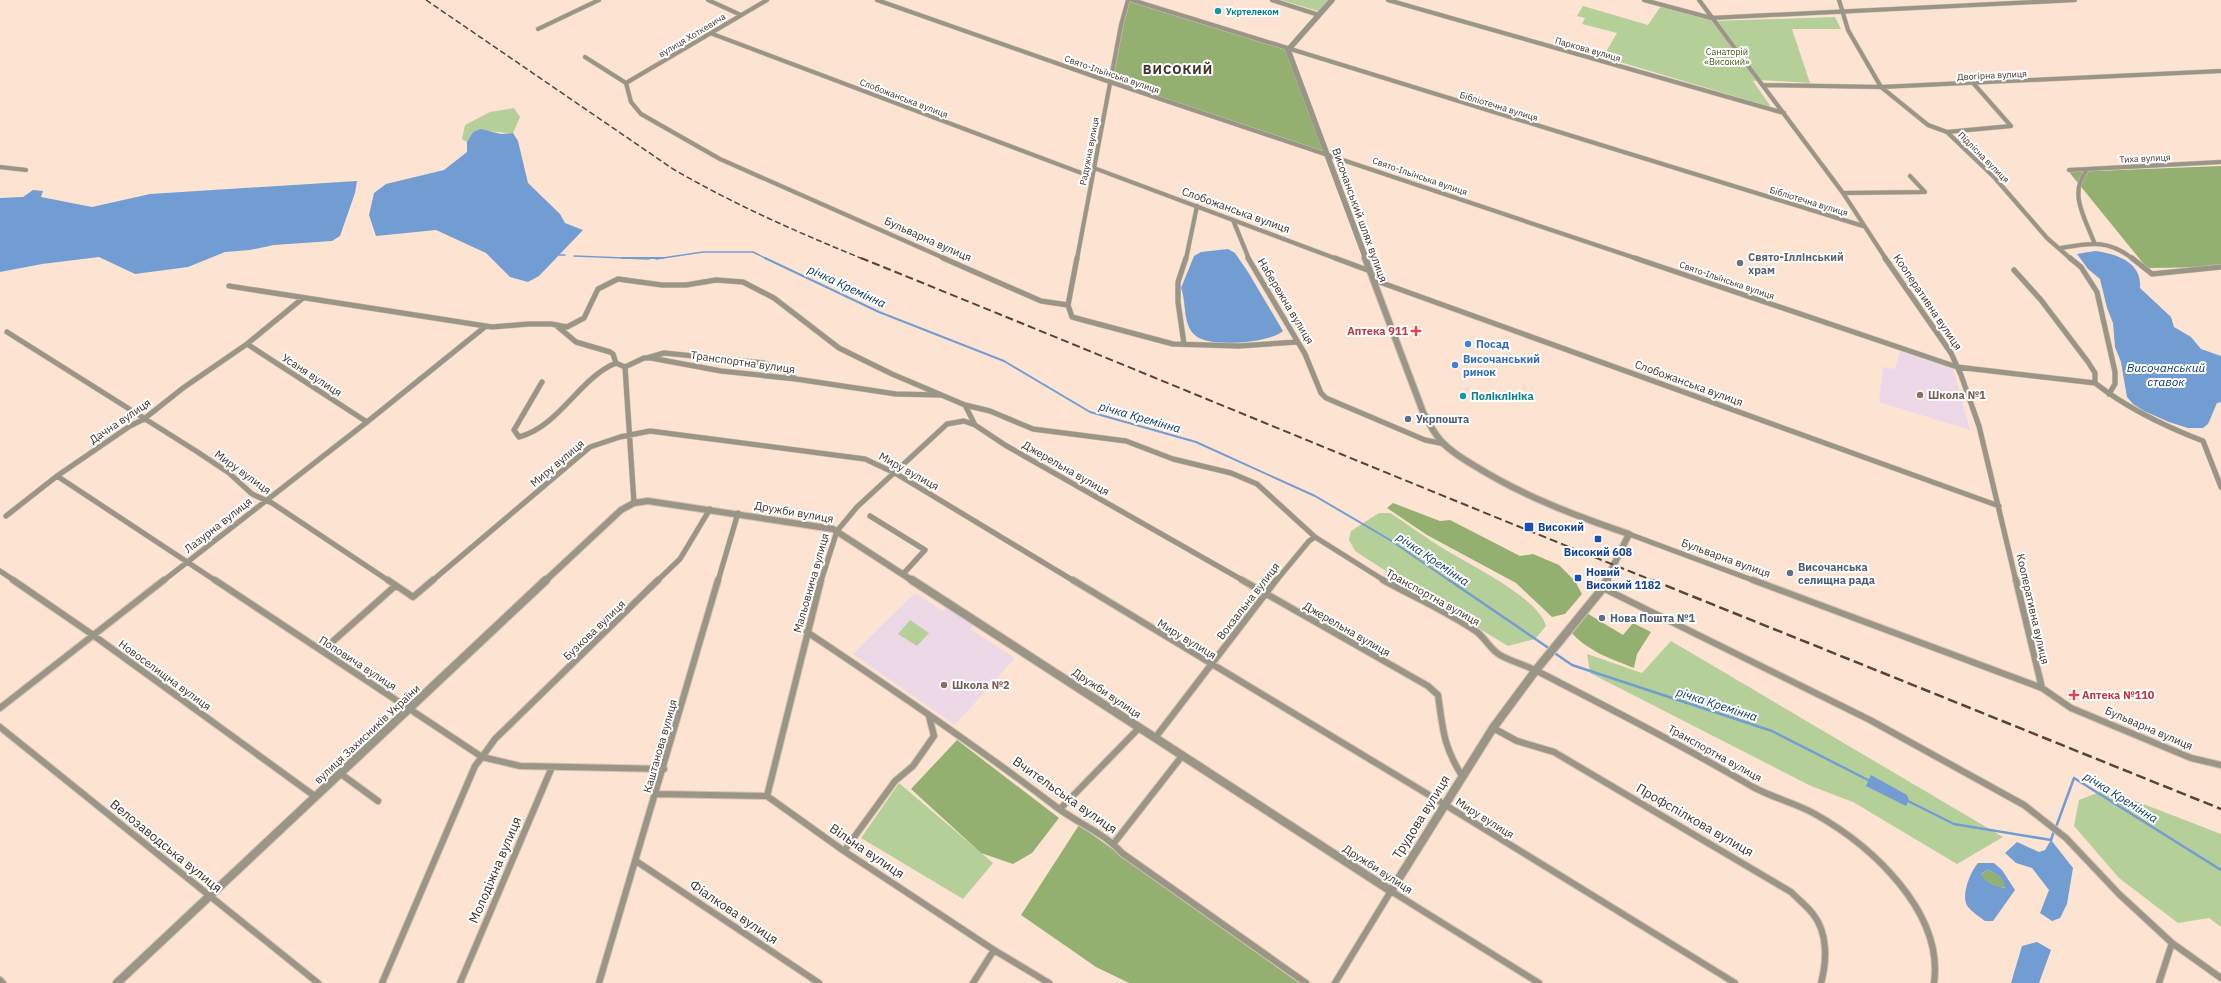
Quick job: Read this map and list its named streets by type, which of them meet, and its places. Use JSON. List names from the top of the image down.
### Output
{
  "streets": {
    "street": [
      "вулиця Хоткевича",
      "Паркова вулиця",
      "Свято-Ільїнська вулиця",
      "Двогірна вулиця",
      "Слобожанська вулиця",
      "Бібліотечна вулиця",
      "Радужна вулиця",
      "Підлісна вулиця",
      "Тиха вулиця",
      "Височанський шлях вулиця",
      "Бульварна вулиця",
      "Набережна вулиця",
      "Кооперативна вулиця",
      "Транспортна вулиця",
      "Усаня вулиця",
      "Дачна вулиця",
      "Миру вулиця",
      "Джерельна вулиця",
      "Дружби вулиця",
      "Лазурна вулиця",
      "Мальовнича вулиця",
      "Вокзальна вулиця",
      "Бузкова вулиця",
      "Поповича вулиця",
      "Новоселищна вулиця",
      "вулиця Захисників України",
      "Каштанова вулиця",
      "Вчительська вулиця",
      "Трудова вулиця",
      "Профспілкова вулиця",
      "Велозаводська вулиця",
      "Вільна вулиця",
      "Молодіжна вулиця",
      "Фіалкова вулиця"
    ]
  },
  "crossings": [
    ["вулиця Хоткевича", "Слобожанська вулиця"],
    ["вулиця Хоткевича", "Бульварна вулиця"],
    ["Паркова вулиця", "Кооперативна вулиця"],
    ["Свято-Ільїнська вулиця", "Радужна вулиця"],
    ["Свято-Ільїнська вулиця", "Височанський шлях вулиця"],
    ["Свято-Ільїнська вулиця", "Кооперативна вулиця"],
    ["Двогірна вулиця", "Підлісна вулиця"],
    ["Двогірна вулиця", "Кооперативна вулиця"],
    ["Слобожанська вулиця", "Радужна вулиця"],
    ["Слобожанська вулиця", "Височанський шлях вулиця"],
    ["Слобожанська вулиця", "Набережна вулиця"],
    ["Слобожанська вулиця", "Кооперативна вулиця"],
    ["Бібліотечна вулиця", "Височанський шлях вулиця"],
    ["Бібліотечна вулиця", "Кооперативна вулиця"],
    ["Радужна вулиця", "Бульварна вулиця"],
    ["Височанський шлях вулиця", "Бульварна вулиця"],
    ["Бульварна вулиця", "Набережна вулиця"],
    ["Бульварна вулиця", "Кооперативна вулиця"],
    ["Бульварна вулиця", "Трудова вулиця"],
    ["Транспортна вулиця", "Джерельна вулиця"],
    ["Транспортна вулиця", "Вокзальна вулиця"],
    ["Транспортна вулиця", "Трудова вулиця"],
    ["Усаня вулиця", "Дачна вулиця"],
    ["Усаня вулиця", "Лазурна вулиця"],
    ["Дачна вулиця", "Миру вулиця"],
    ["Дачна вулиця", "Поповича вулиця"],
    ["Миру вулиця", "Лазурна вулиця"],
    ["Миру вулиця", "Мальовнича вулиця"],
    ["Миру вулиця", "Вокзальна вулиця"],
    ["Миру вулиця", "Трудова вулиця"],
    ["Джерельна вулиця", "Мальовнича вулиця"],
    ["Джерельна вулиця", "Вокзальна вулиця"],
    ["Джерельна вулиця", "Трудова вулиця"],
    ["Дружби вулиця", "Мальовнича вулиця"],
    ["Дружби вулиця", "Вокзальна вулиця"],
    ["Дружби вулиця", "Бузкова вулиця"],
    ["Дружби вулиця", "вулиця Захисників України"],
    ["Дружби вулиця", "Каштанова вулиця"],
    ["Дружби вулиця", "Трудова вулиця"],
    ["Лазурна вулиця", "Поповича вулиця"],
    ["Лазурна вулиця", "Новоселищна вулиця"],
    ["Мальовнича вулиця", "Вчительська вулиця"],
    ["Мальовнича вулиця", "Вільна вулиця"],
    ["Бузкова вулиця", "Поповича вулиця"],
    ["Поповича вулиця", "вулиця Захисників України"],
    ["Новоселищна вулиця", "вулиця Захисників України"],
    ["вулиця Захисників України", "Велозаводська вулиця"],
    ["Каштанова вулиця", "Фіалкова вулиця"],
    ["Трудова вулиця", "Профспілкова вулиця"]
  ],
  "districts": ["ВИСОКИЙ"],
  "water": ["річка Кремінна", "Височанський ставок"],
  "parks": ["Санаторій «Високий»"],
  "places": {
    "other": [
      "Укртелеком",
      "Свято-Іллінський храм",
      "Посад",
      "Височанський ринок",
      "Школа №1",
      "Поліклініка",
      "Укрпошта",
      "Височанська селищна рада",
      "Нова Пошта №1",
      "Школа №2"
    ],
    "health": ["Аптека 911", "Аптека №110"],
    "transit": ["Високий", "Високий 608", "Новий Високий 1182"]
  }
}
